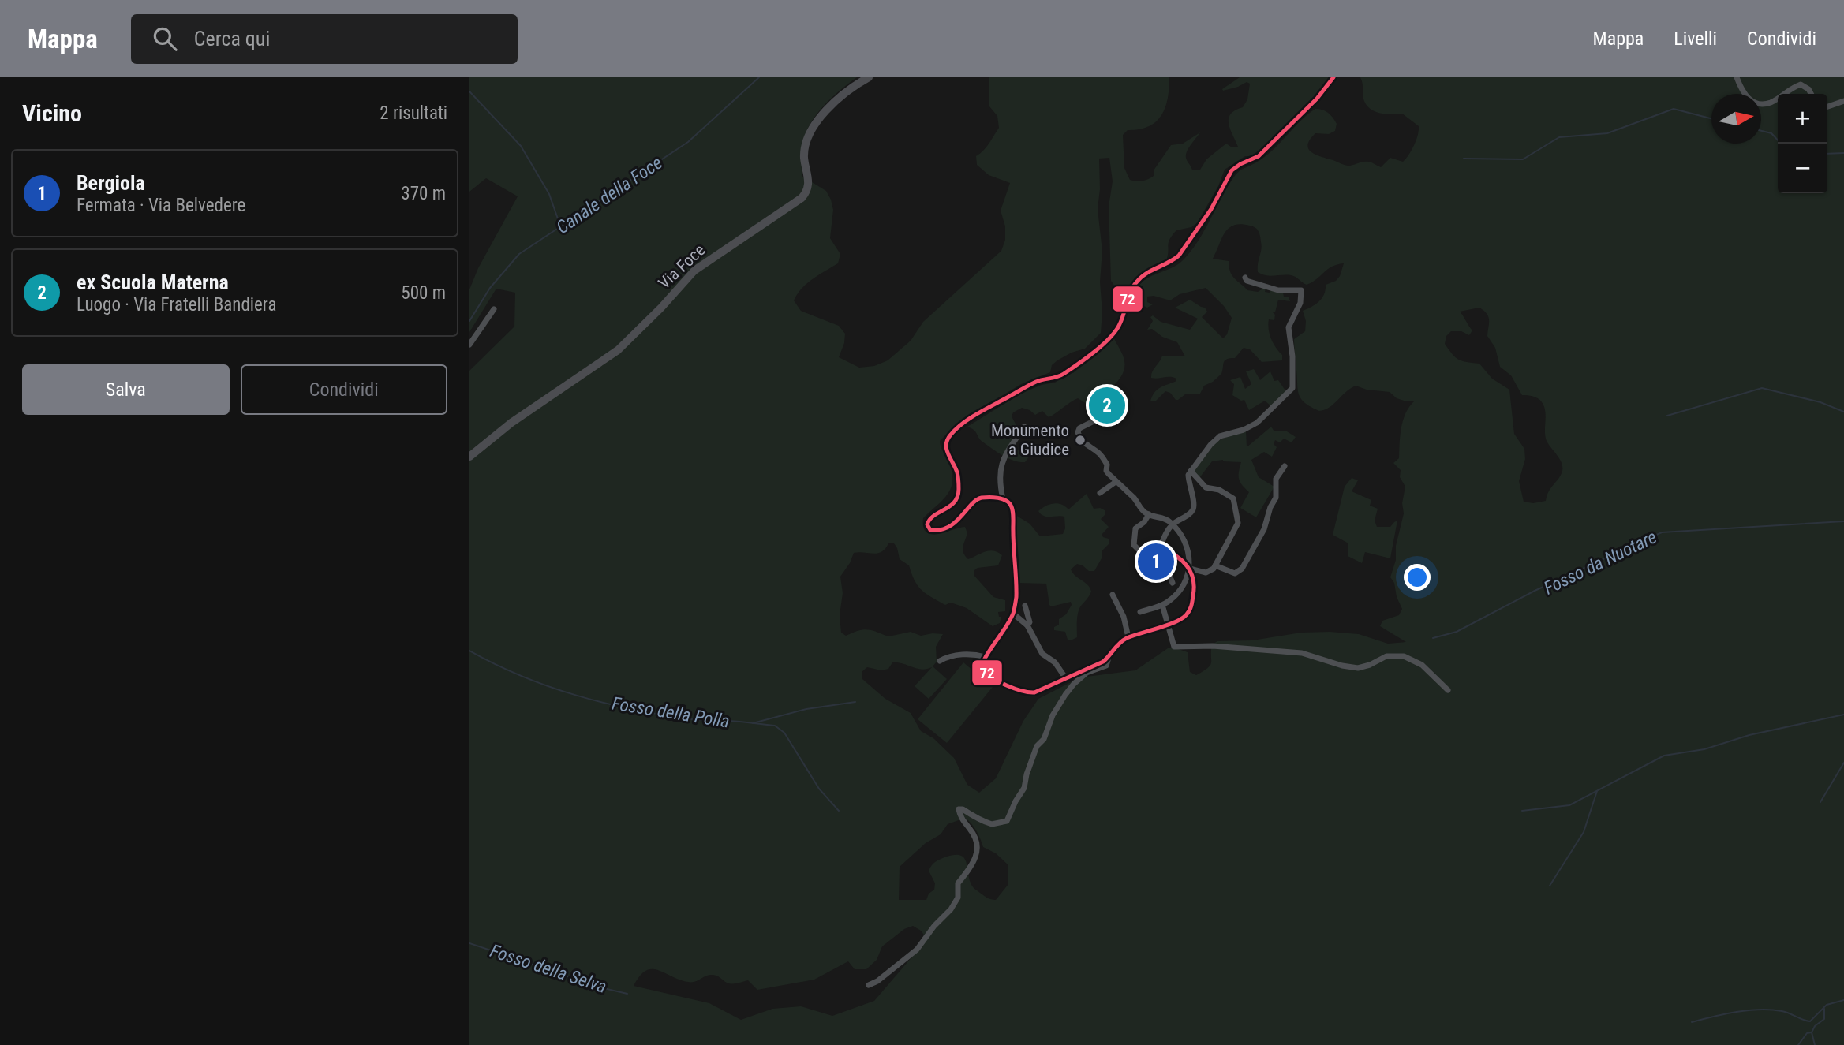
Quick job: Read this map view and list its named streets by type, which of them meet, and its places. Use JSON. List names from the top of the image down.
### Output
{
  "streets": {
    "main road": ["Via Foce"]
  },
  "water": [
    "Canale della Foce",
    "Fosso da Nuotare",
    "Fosso della Polla",
    "Fosso della Selva"
  ],
  "places": ["Monumento a Giudice"],
  "lines": ["transit line 72"],
  "north": "right",
  "page": {
    "header": "Mappa",
    "search": "Cerca qui",
    "nav": ["Mappa", "Livelli", "Condividi"],
    "heading": ["Vicino", "2 risultati"],
    "map_buttons": ["+", "−"],
    "list": [
      {
        "mark": "1",
        "name": "Bergiola",
        "note": "Fermata · Via Belvedere",
        "value": "370 m"
      },
      {
        "mark": "2",
        "name": "ex Scuola Materna",
        "note": "Luogo · Via Fratelli Bandiera",
        "value": "500 m"
      }
    ],
    "buttons": ["Salva", "Condividi"],
    "pins": ["2", "1"]
  }
}
